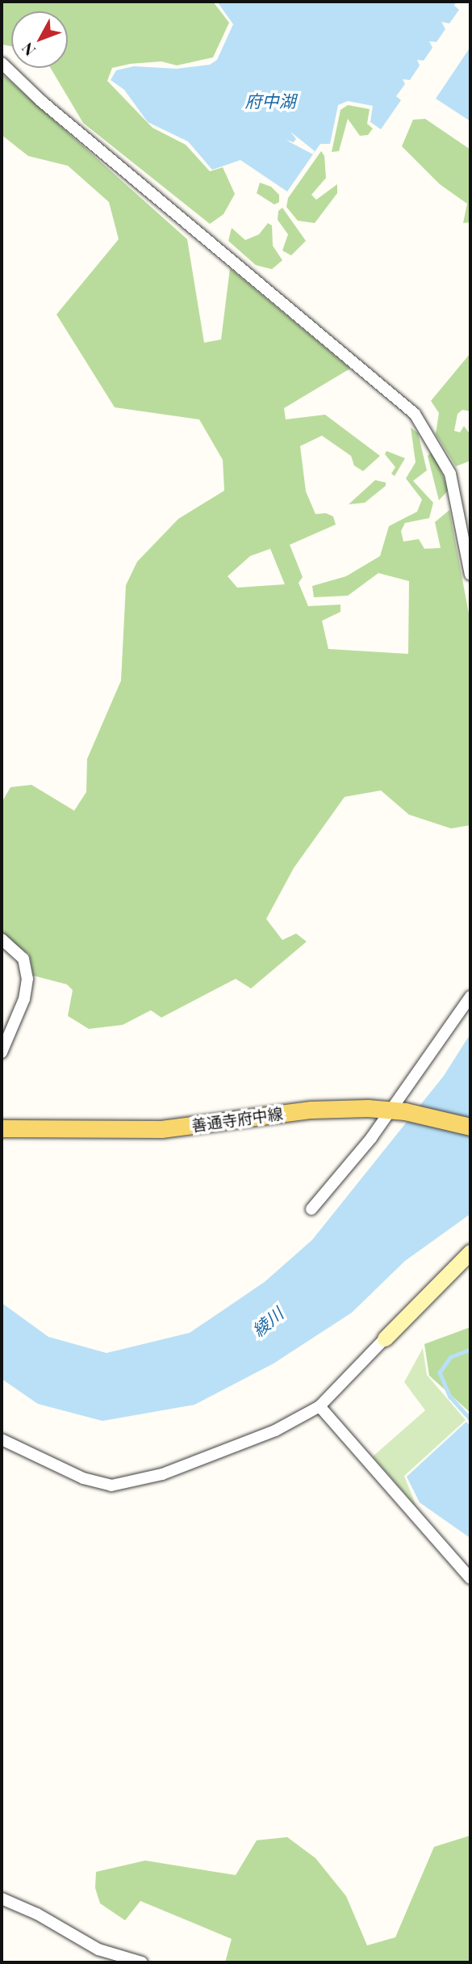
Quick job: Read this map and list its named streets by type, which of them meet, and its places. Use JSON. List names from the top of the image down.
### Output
{
  "streets": {
    "main road": ["善通寺府中線"]
  },
  "water": ["府中湖", "綾川"],
  "north": "bottom left"
}
